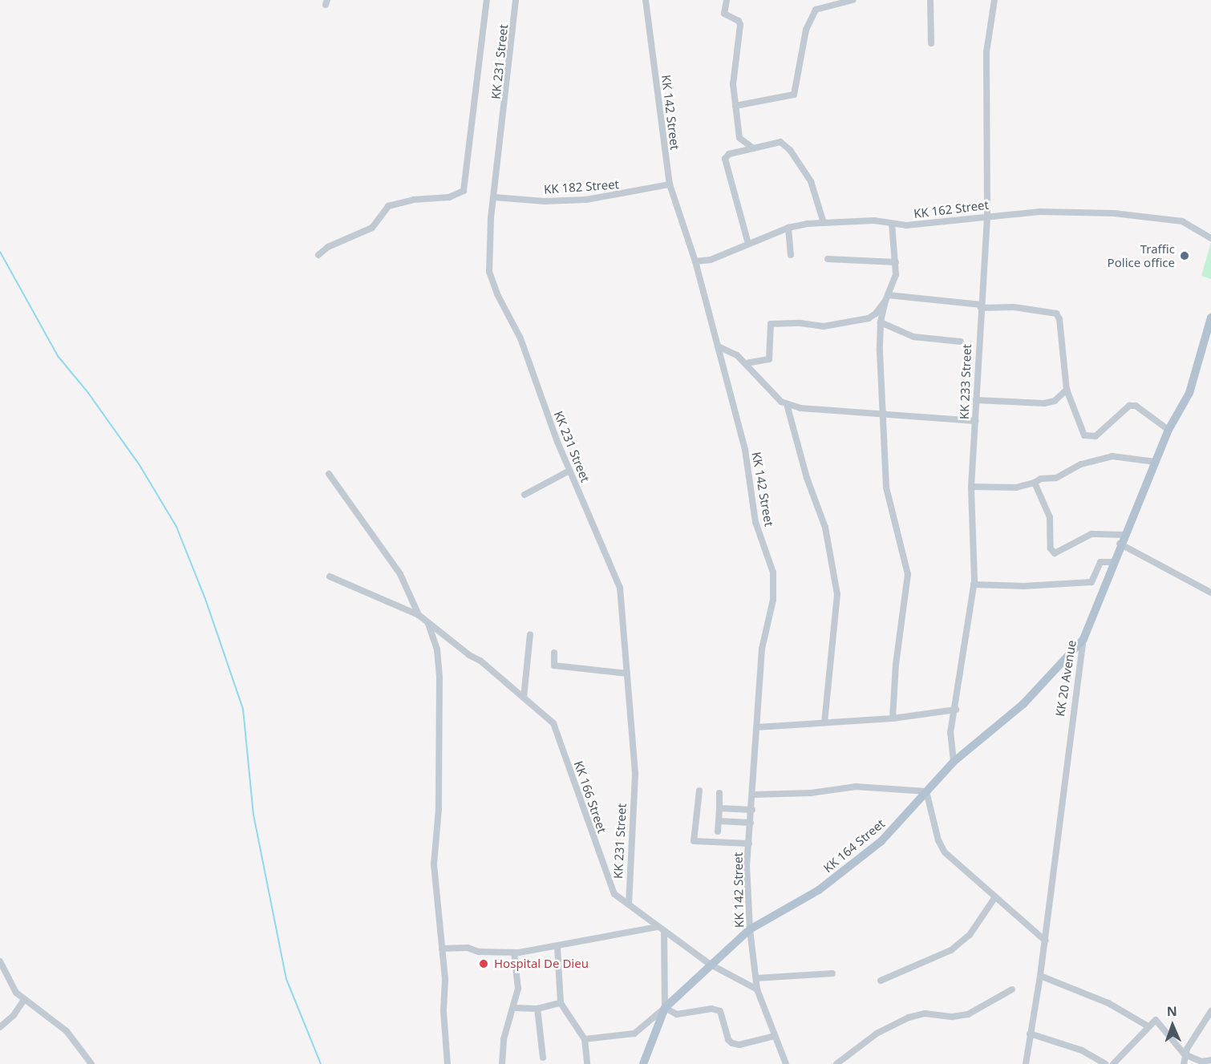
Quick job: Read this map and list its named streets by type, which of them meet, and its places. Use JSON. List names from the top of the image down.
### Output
{
  "streets": {
    "main road": ["KK 20 Avenue", "KK 164 Street"],
    "street": [
      "KK 231 Street",
      "KK 142 Street",
      "KK 182 Street",
      "KK 162 Street",
      "KK 233 Street",
      "KK 166 Street"
    ]
  },
  "crossings": [
    ["KK 231 Street", "KK 182 Street"],
    ["KK 231 Street", "KK 166 Street"],
    ["KK 142 Street", "KK 182 Street"],
    ["KK 142 Street", "KK 162 Street"],
    ["KK 142 Street", "KK 166 Street"],
    ["KK 142 Street", "KK 164 Street"],
    ["KK 162 Street", "KK 233 Street"],
    ["KK 233 Street", "KK 164 Street"],
    ["KK 20 Avenue", "KK 164 Street"],
    ["KK 166 Street", "KK 164 Street"]
  ],
  "places": ["Traffic Police office", "Hospital De Dieu"],
  "north": "top"
}
